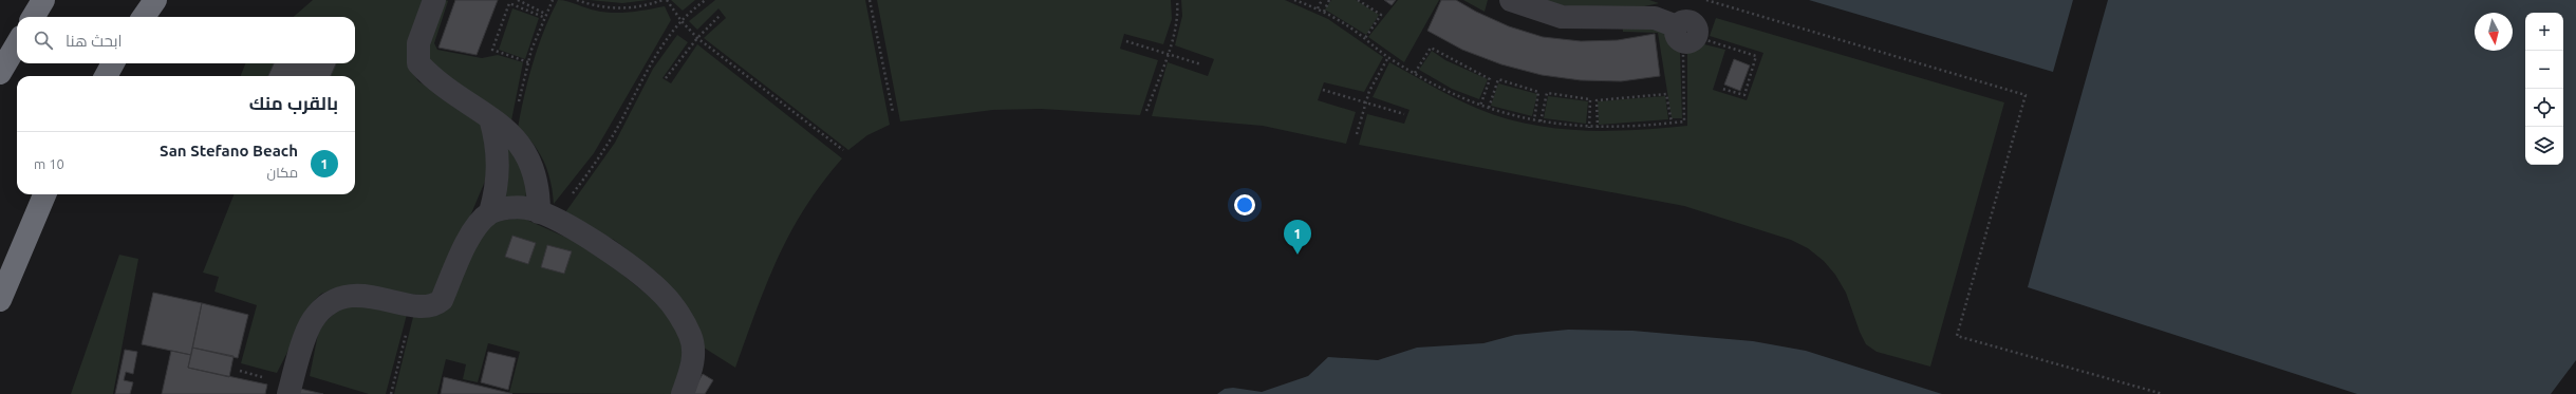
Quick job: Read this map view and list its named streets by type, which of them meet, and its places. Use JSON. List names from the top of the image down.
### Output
{
  "north": "bottom",
  "page": {
    "map_buttons": ["+", "−"],
    "search": "ابحث هنا",
    "heading": "بالقرب منك",
    "list": [
      {
        "mark": "1",
        "name": "San Stefano Beach",
        "note": "مكان",
        "value": "10 m"
      }
    ],
    "pins": "1"
  }
}
